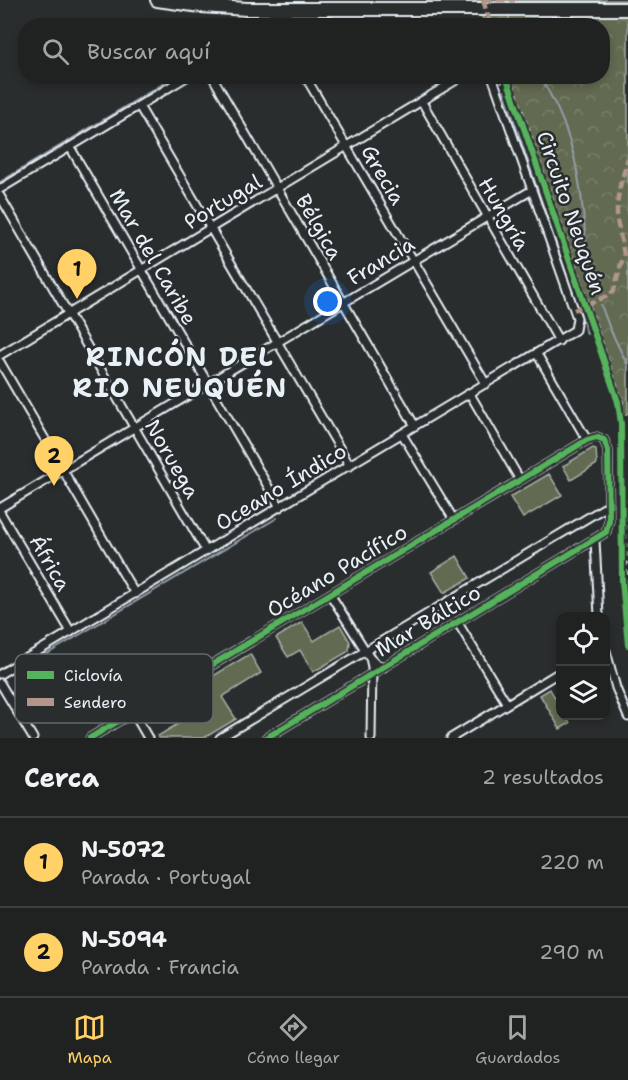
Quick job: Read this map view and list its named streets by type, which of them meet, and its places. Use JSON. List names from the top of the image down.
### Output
{
  "streets": {
    "street": [
      "Grecia",
      "Portugal",
      "Hungría",
      "Bélgica",
      "Mar del Caribe",
      "Francia",
      "Noruega",
      "Oceano Índico",
      "África",
      "Océano Pacífico",
      "Mar Báltico"
    ],
    "cycle path": ["Circuito Neuquén"]
  },
  "crossings": [
    ["Grecia", "Portugal"],
    ["Grecia", "Francia"],
    ["Grecia", "Oceano Índico"],
    ["Portugal", "Hungría"],
    ["Portugal", "Bélgica"],
    ["Portugal", "Mar del Caribe"],
    ["Portugal", "Noruega"],
    ["Hungría", "Francia"],
    ["Hungría", "Oceano Índico"],
    ["Bélgica", "Francia"],
    ["Bélgica", "Oceano Índico"],
    ["Mar del Caribe", "Francia"],
    ["Mar del Caribe", "Oceano Índico"],
    ["Francia", "Noruega"],
    ["Francia", "Oceano Índico"],
    ["Francia", "África"],
    ["Noruega", "Oceano Índico"],
    ["Oceano Índico", "África"],
    ["Océano Pacífico", "Mar Báltico"]
  ],
  "districts": ["RINCÓN DEL RIO NEUQUÉN"],
  "legend": ["Ciclovía", "Sendero"],
  "page": {
    "search": "Buscar aquí",
    "pins": ["1", "2"],
    "heading": ["Cerca", "2 resultados"],
    "list": [
      {
        "mark": "1",
        "name": "N-5072",
        "note": "Parada · Portugal",
        "value": "220 m"
      },
      {
        "mark": "2",
        "name": "N-5094",
        "note": "Parada · Francia",
        "value": "290 m"
      }
    ],
    "nav": ["Mapa", "Cómo llegar", "Guardados"]
  }
}
